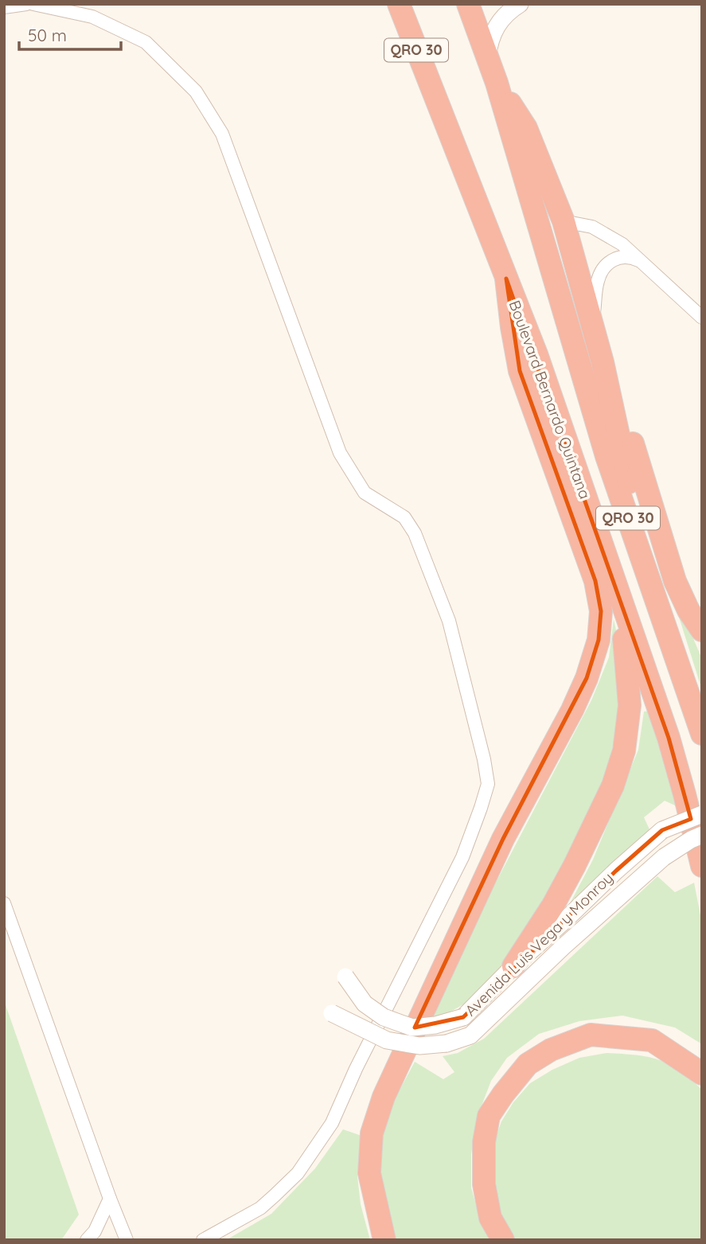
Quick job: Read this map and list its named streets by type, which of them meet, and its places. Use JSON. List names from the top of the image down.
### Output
{
  "streets": {
    "highway": ["QRO 30", "Boulevard Bernardo Quintana"],
    "main road": ["Avenida Luis Vega y Monroy"]
  },
  "scale_bar": "50 m"
}
